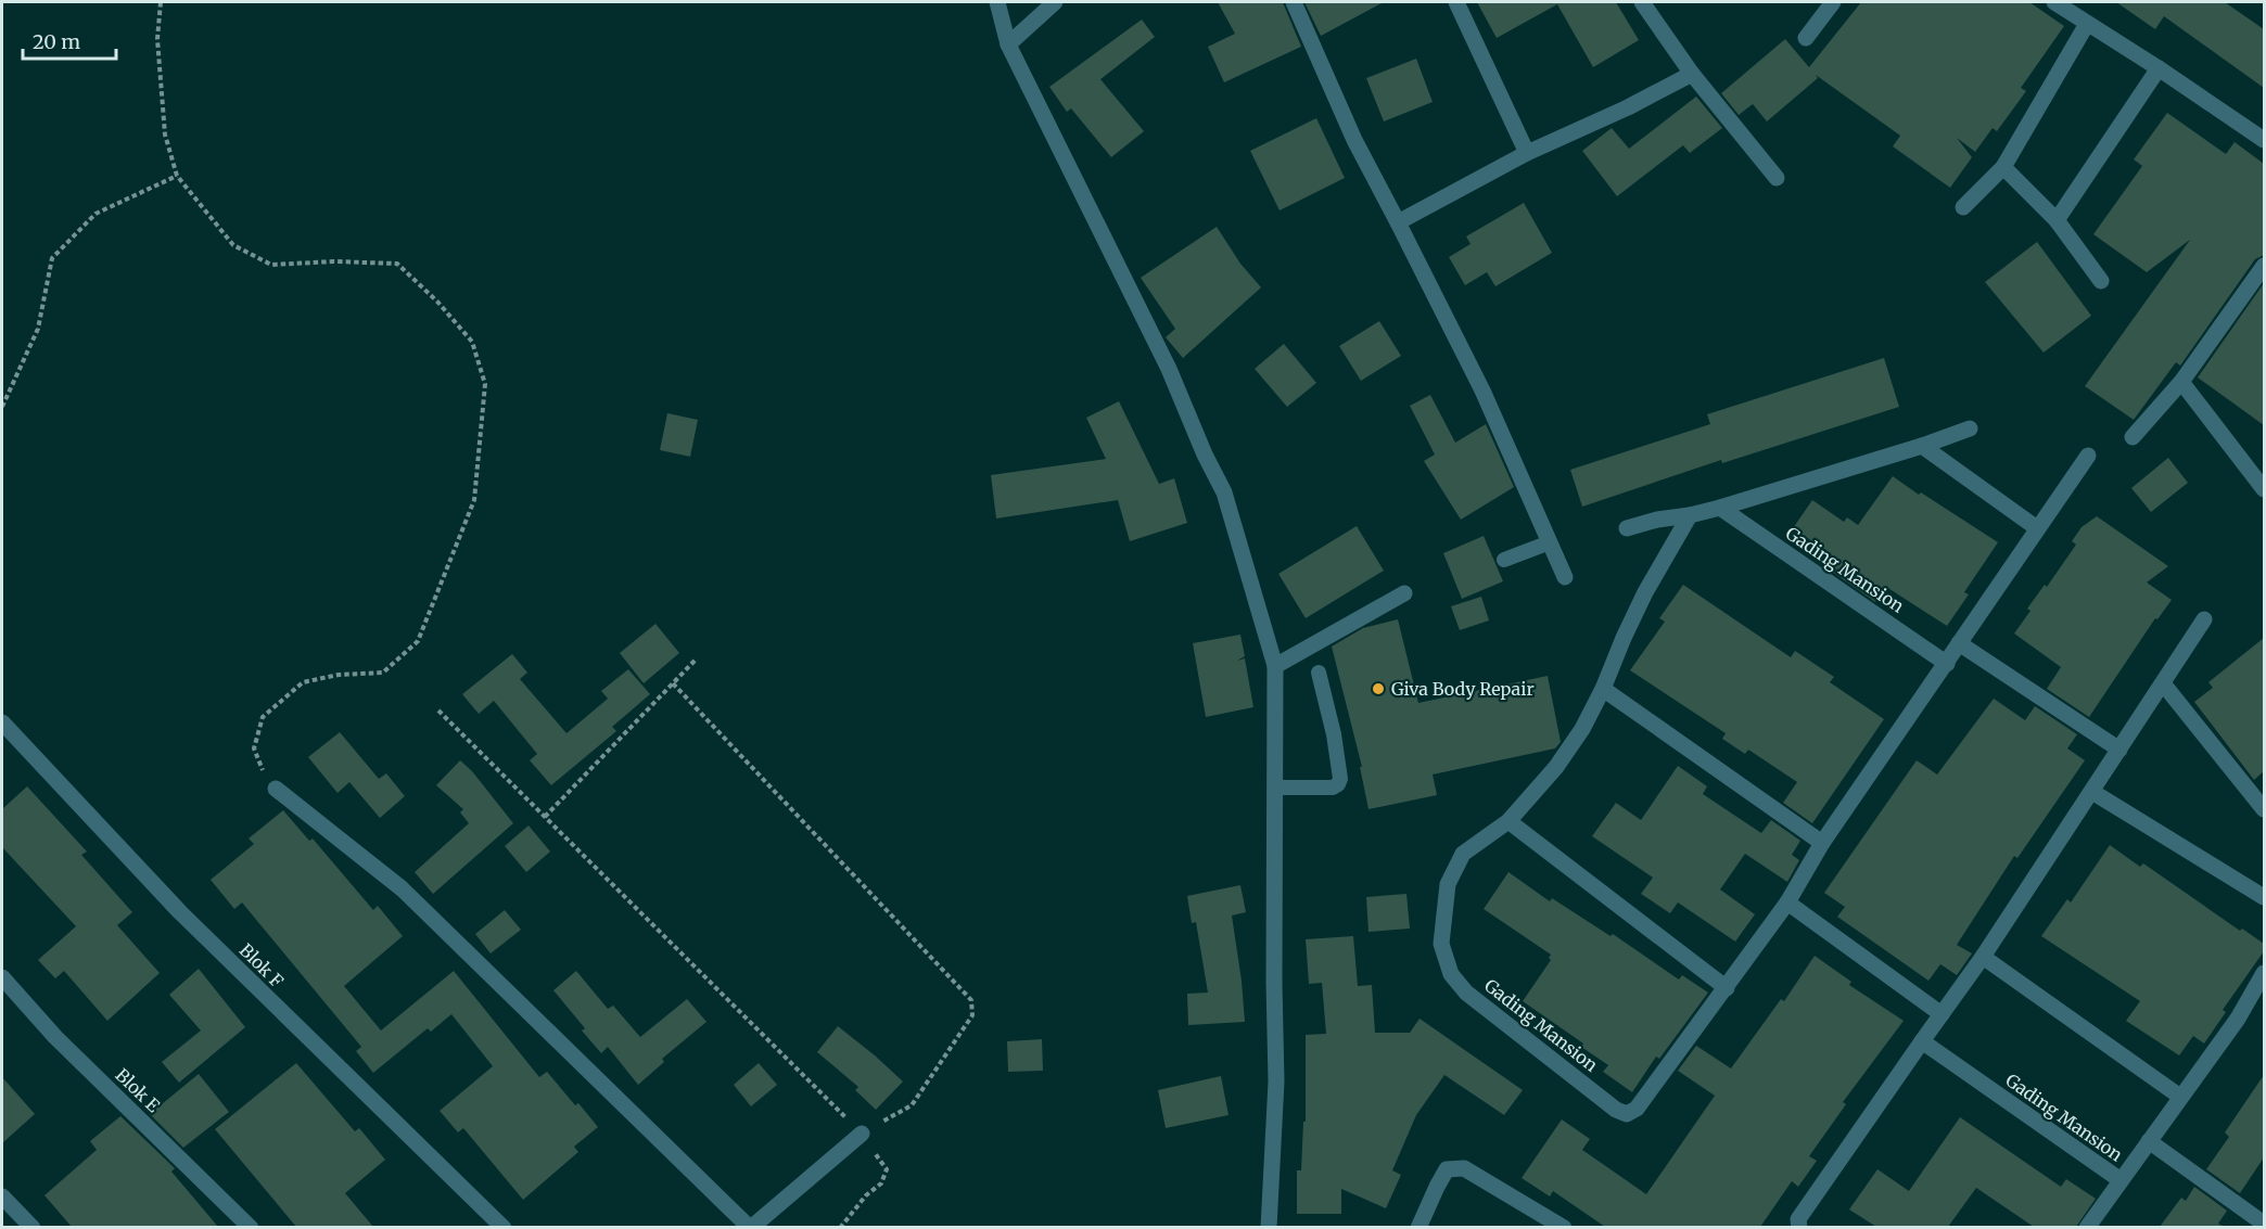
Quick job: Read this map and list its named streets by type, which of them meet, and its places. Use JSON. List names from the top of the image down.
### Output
{
  "streets": {
    "street": ["Gading Mansion", "Blok F", "Blok E"]
  },
  "places": ["Giva Body Repair"],
  "scale_bar": "20 m"
}
